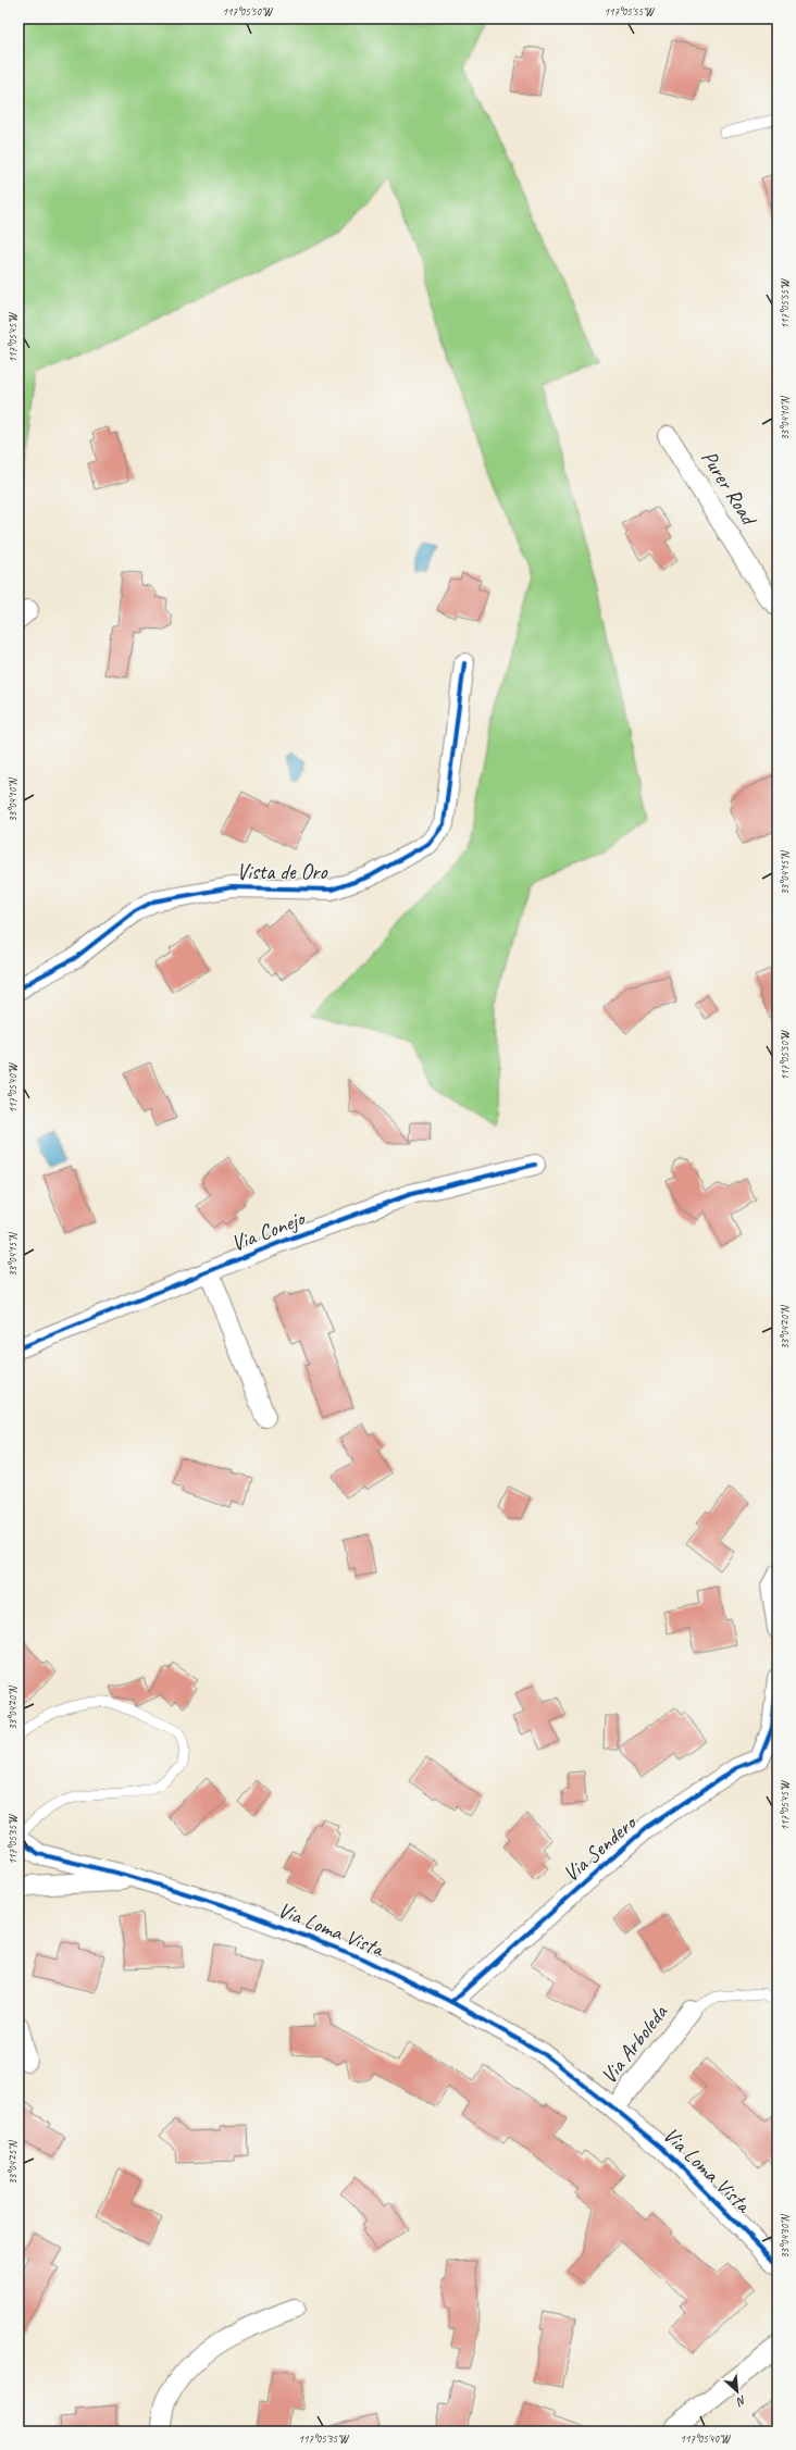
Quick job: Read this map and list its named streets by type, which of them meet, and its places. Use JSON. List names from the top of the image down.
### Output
{
  "streets": {
    "street": [
      "Purer Road",
      "Vista de Oro",
      "Via Conejo",
      "Via Sendero",
      "Via Loma Vista",
      "Via Arboleda"
    ]
  },
  "crossings": [
    ["Via Sendero", "Via Loma Vista"],
    ["Via Loma Vista", "Via Arboleda"]
  ],
  "north": "bottom right",
  "coordinates": [
    "117°05'50\"W",
    "117°05'55\"W",
    "117°05'45\"W",
    "33°04'10\"N",
    "33°04'15\"N",
    "117°05'40\"W",
    "33°04'20\"N",
    "117°05'35\"W",
    "33°04'25\"N",
    "33°04'30\"N"
  ]
}
